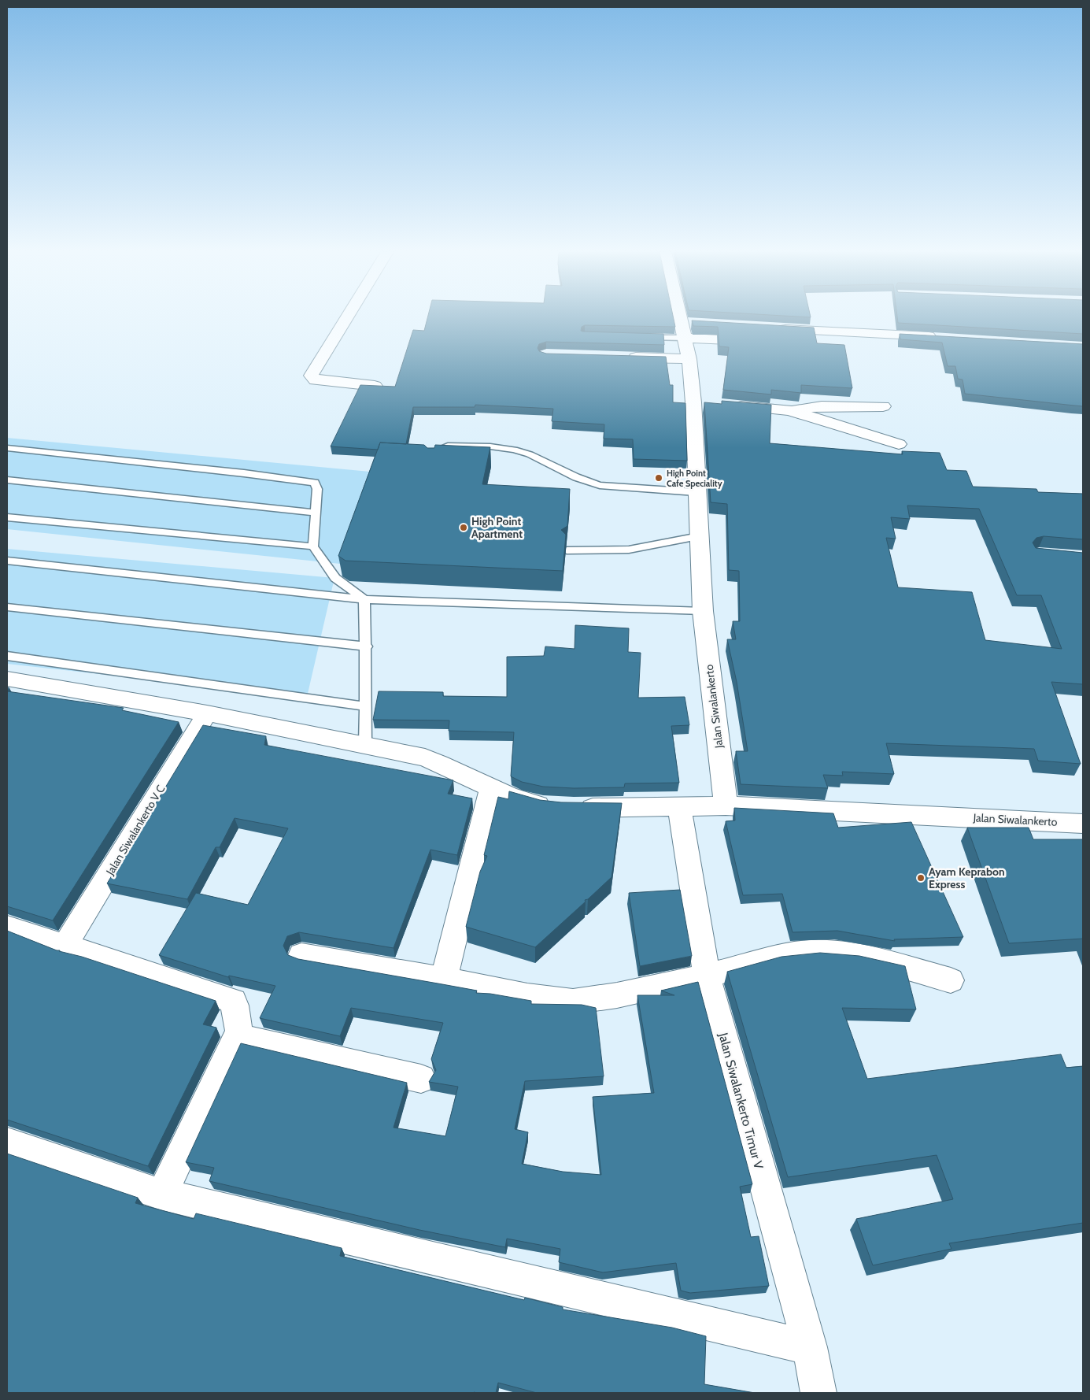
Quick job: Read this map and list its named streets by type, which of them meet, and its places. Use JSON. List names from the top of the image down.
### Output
{
  "streets": {
    "street": ["Jalan Siwalankerto", "Jalan Siwalankerto V C", "Jalan Siwalankerto Timur V"]
  },
  "places": ["High Point Cafe Speciality", "High Point Apartment", "Ayam Keprabon Express"]
}
